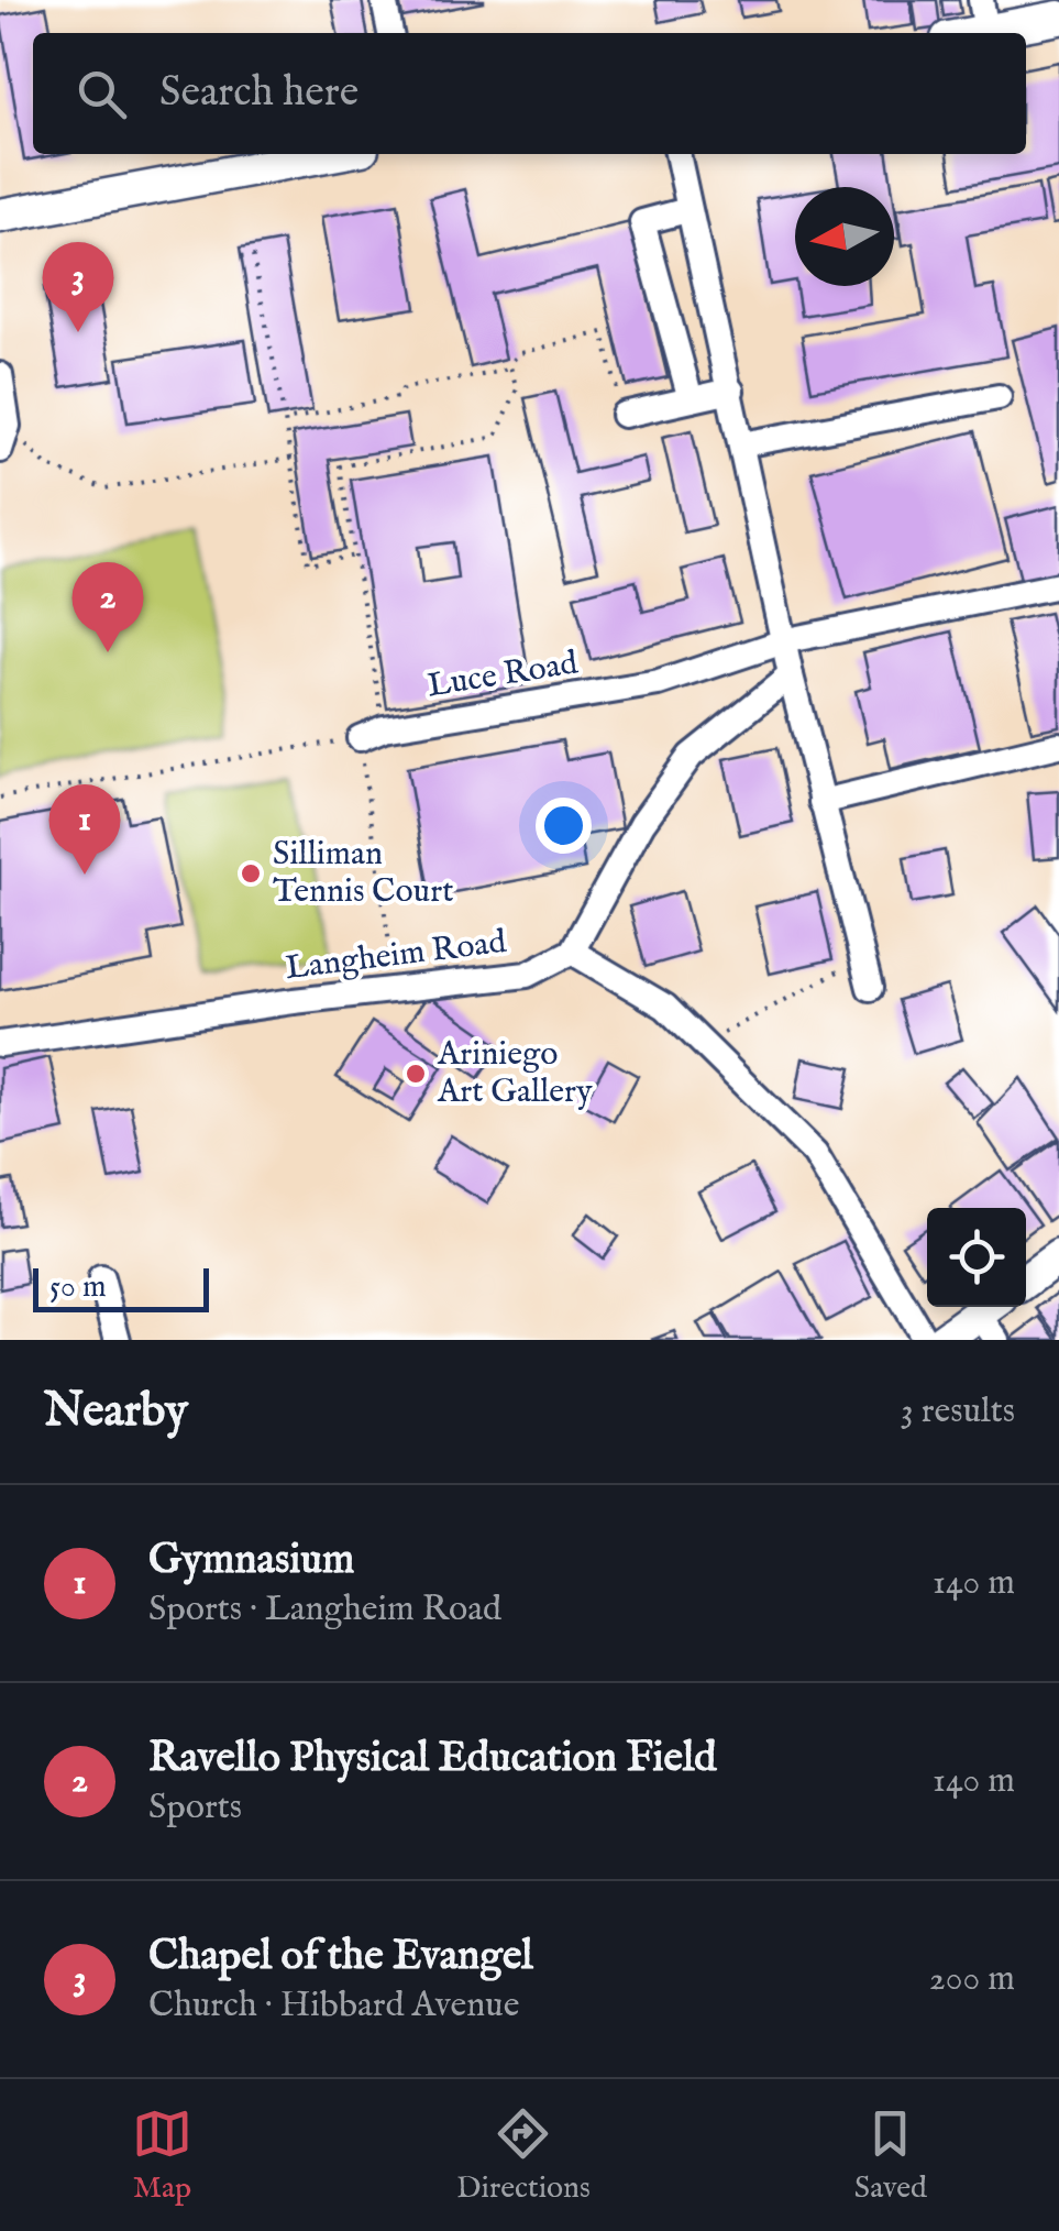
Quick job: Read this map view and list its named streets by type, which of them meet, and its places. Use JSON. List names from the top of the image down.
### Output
{
  "streets": {
    "street": ["Luce Road", "Langheim Road"]
  },
  "places": ["Silliman Tennis Court", "Ariniego Art Gallery"],
  "scale_bar": "50 m",
  "north": "left",
  "page": {
    "search": "Search here",
    "pins": ["3", "2", "1"],
    "scale": "50 m",
    "heading": ["Nearby", "3 results"],
    "list": [
      {
        "mark": "1",
        "name": "Gymnasium",
        "note": "Sports · Langheim Road",
        "value": "140 m"
      },
      {
        "mark": "2",
        "name": "Ravello Physical Education Field",
        "note": "Sports",
        "value": "140 m"
      },
      {
        "mark": "3",
        "name": "Chapel of the Evangel",
        "note": "Church · Hibbard Avenue",
        "value": "200 m"
      }
    ],
    "nav": ["Map", "Directions", "Saved"]
  }
}
